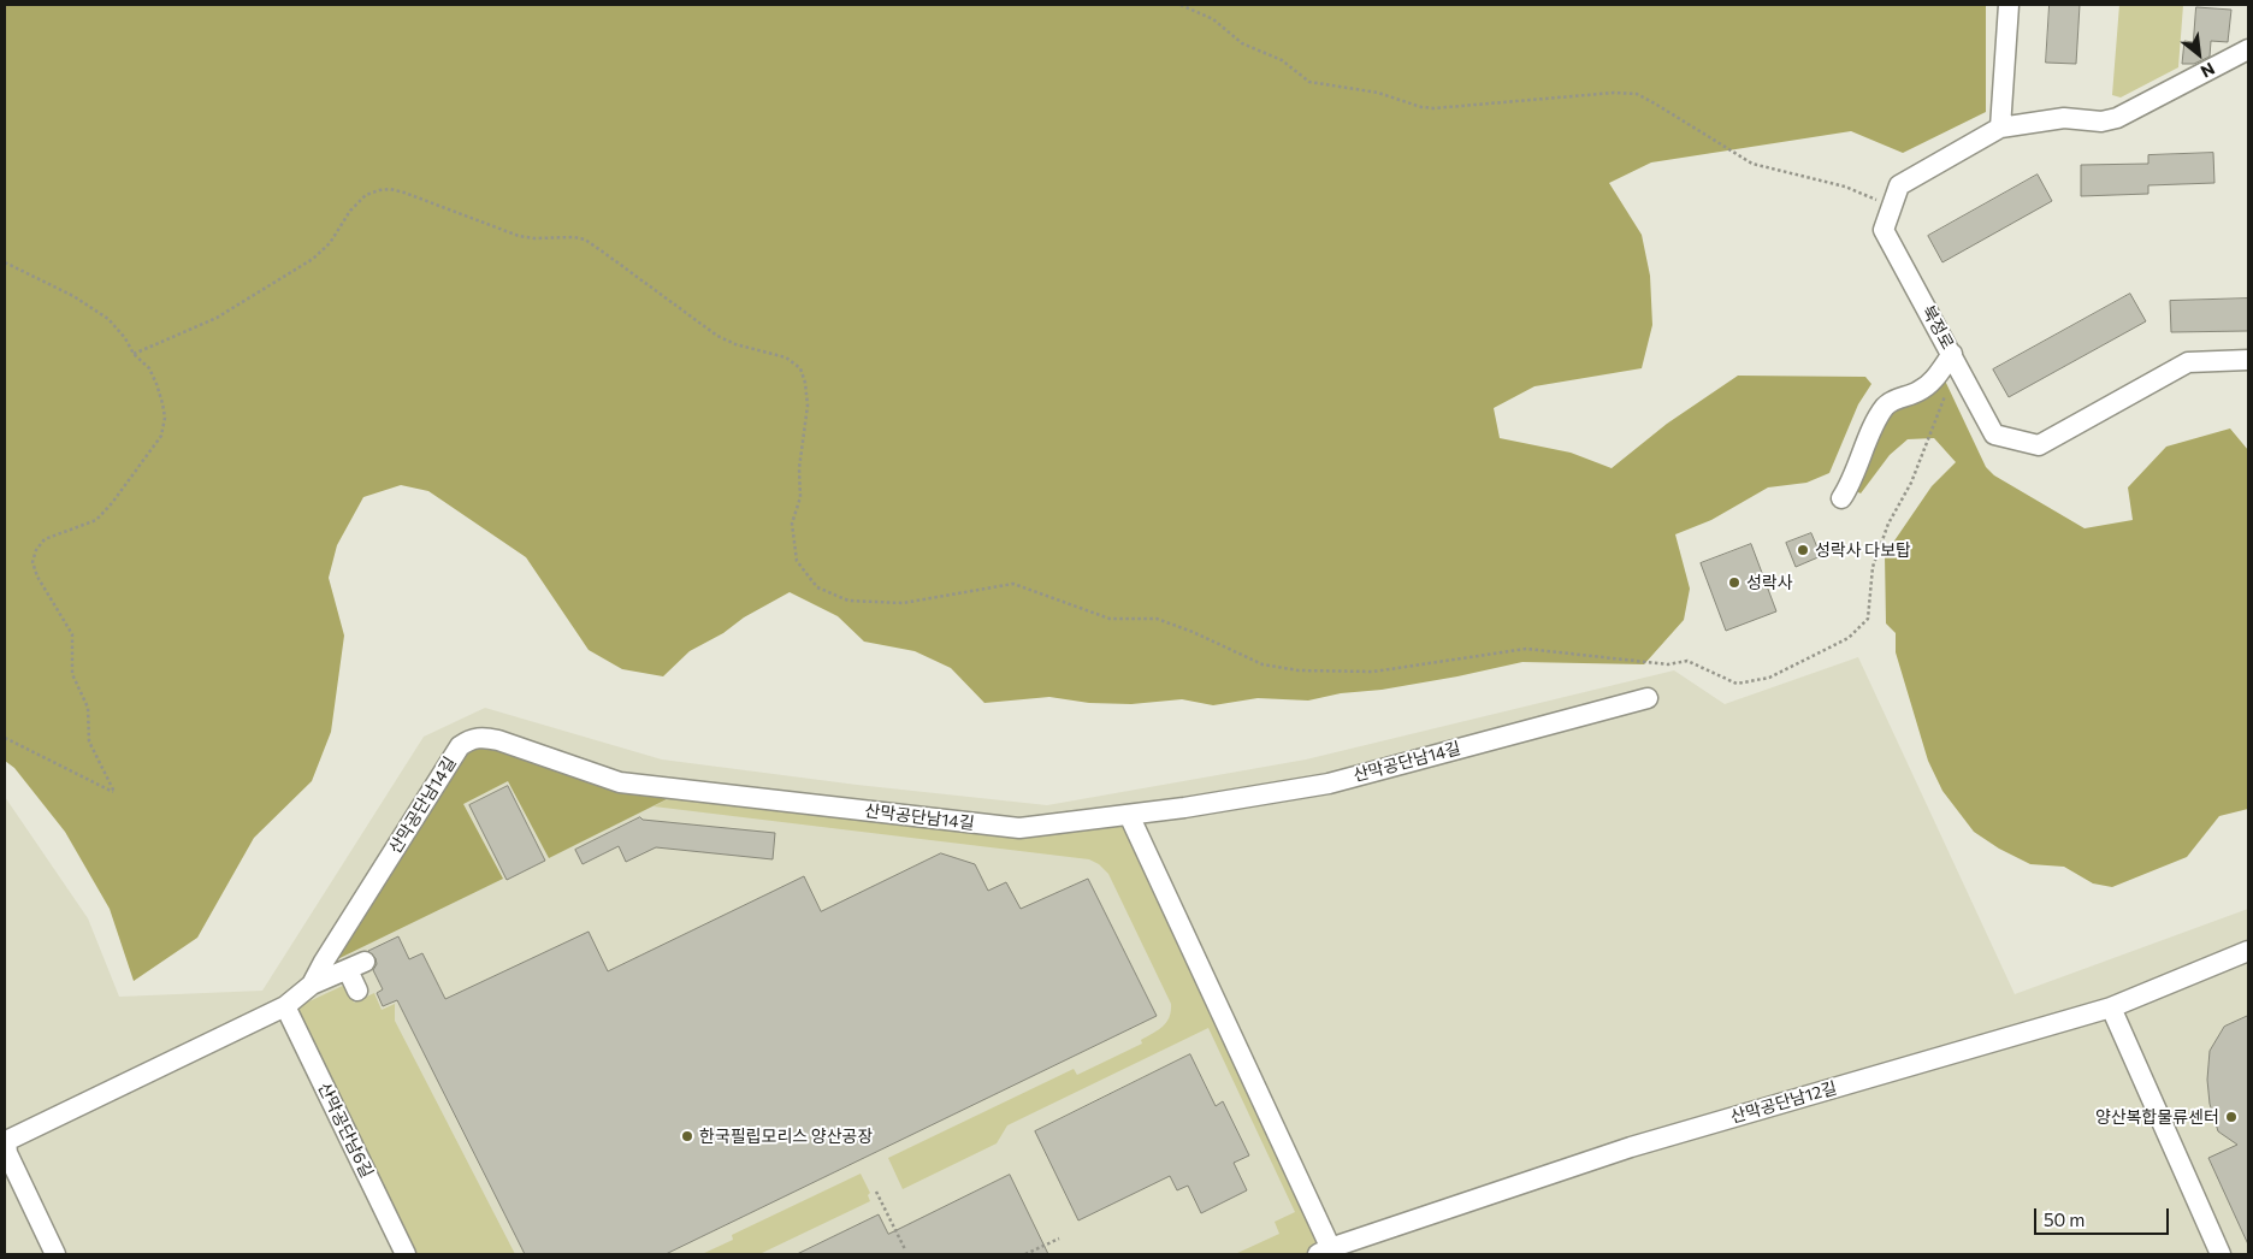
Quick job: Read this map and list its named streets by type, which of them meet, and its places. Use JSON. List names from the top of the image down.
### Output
{
  "streets": {
    "street": [
      "북정로",
      "산막공단남14길",
      "산막공단남12길",
      "산막공단남6길"
    ]
  },
  "crossings": [
    ["산막공단남14길", "산막공단남6길"]
  ],
  "places": [
    "성락사 다보탑",
    "성락사",
    "양산복합물류센터",
    "한국필립모리스 양산공장"
  ],
  "scale_bar": "50 m",
  "north": "bottom right"
}
